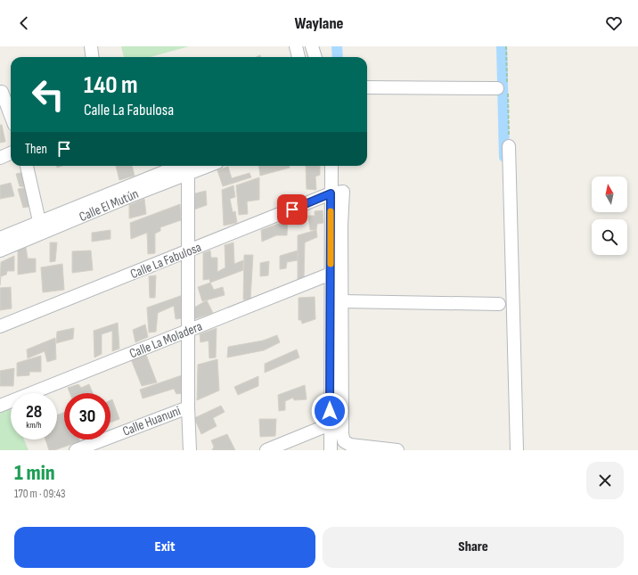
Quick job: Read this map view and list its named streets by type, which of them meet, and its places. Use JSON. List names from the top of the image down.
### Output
{
  "streets": {
    "street": [
      "Calle El Mutún",
      "Calle La Fabulosa",
      "Calle La Moladera",
      "Calle Huanuni"
    ]
  },
  "north": "top",
  "page": {
    "header": "Waylane",
    "turn": ["140 m", "Calle La Fabulosa"],
    "then": "Then",
    "speed": "28 km/h",
    "limit": "30",
    "heading": ["1 min", "170 m · 09:43"],
    "buttons": ["Exit", "Share"]
  }
}
